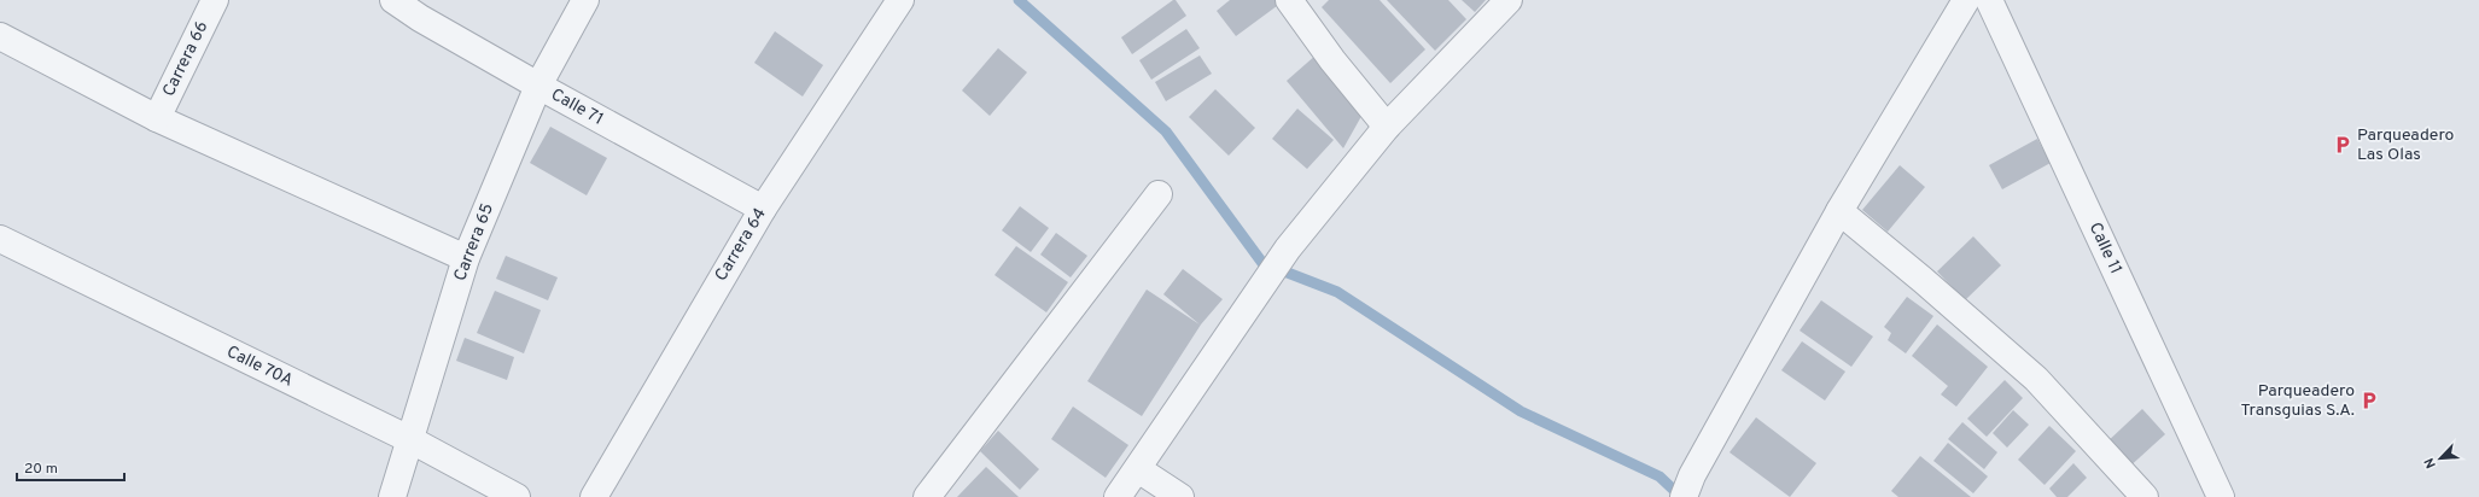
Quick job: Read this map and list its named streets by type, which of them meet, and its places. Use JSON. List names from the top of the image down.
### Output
{
  "streets": {
    "street": [
      "Carrera 66",
      "Calle 71",
      "Carrera 65",
      "Carrera 64",
      "Calle 11",
      "Calle 70A"
    ]
  },
  "crossings": [
    ["Calle 71", "Carrera 65"],
    ["Calle 71", "Carrera 64"],
    ["Carrera 65", "Calle 70A"]
  ],
  "places": {
    "parking": ["Parqueadero Las Olas", "Parqueadero Transguias S.A."]
  },
  "scale_bar": "20 m",
  "north": "bottom left"
}
